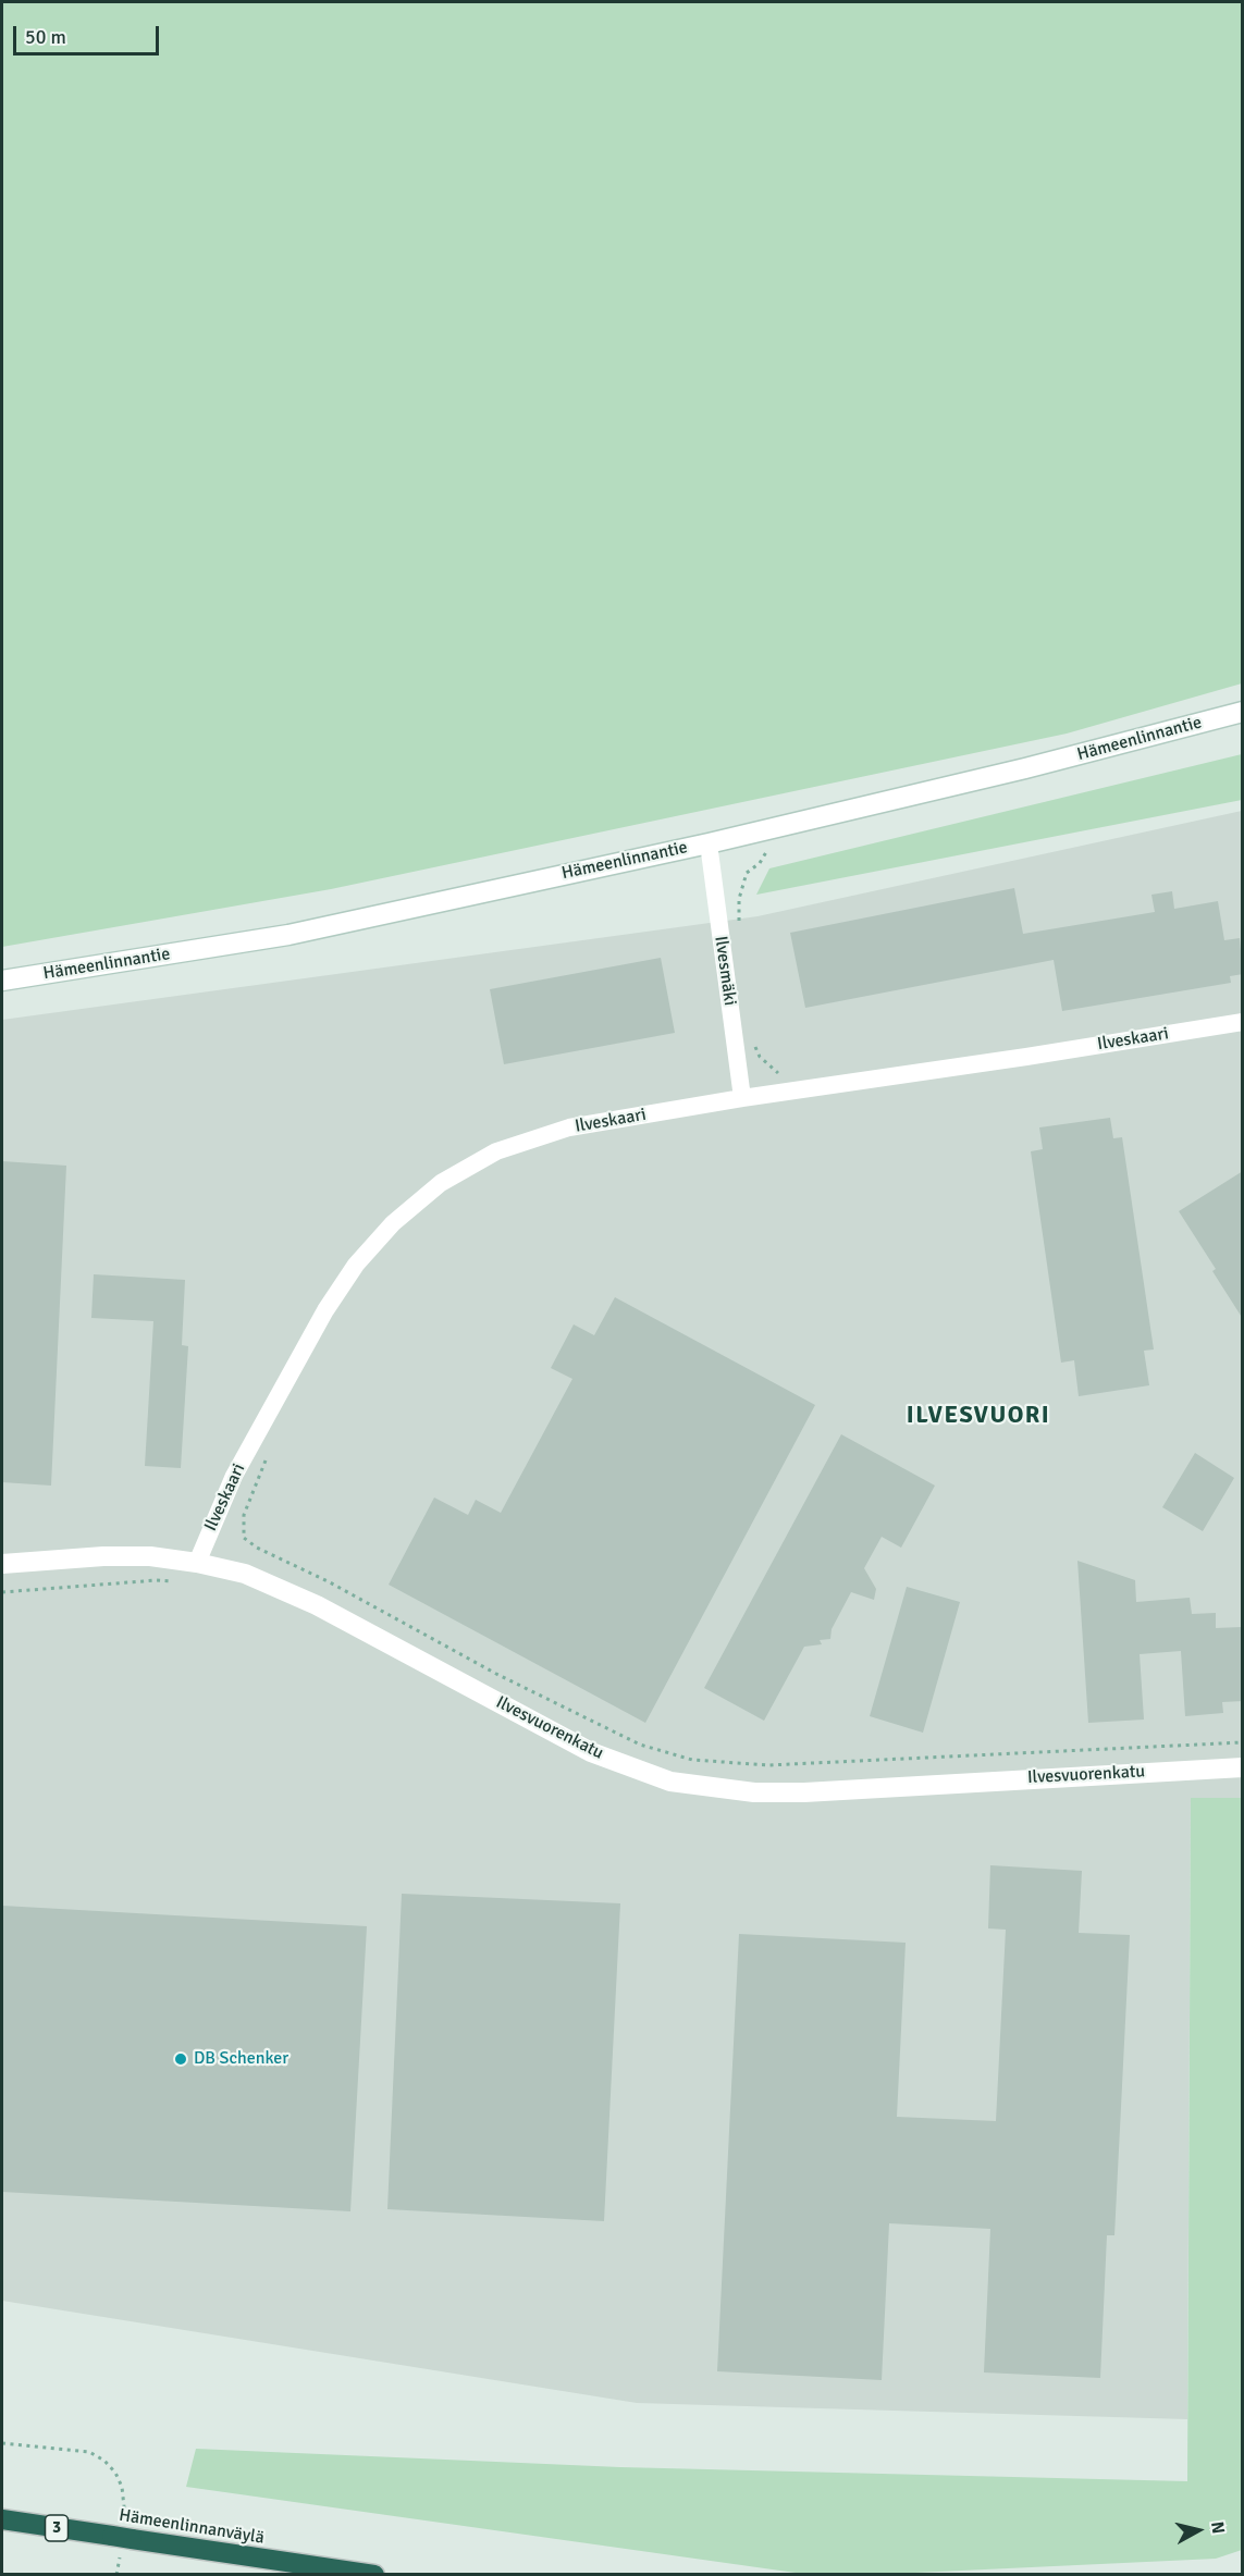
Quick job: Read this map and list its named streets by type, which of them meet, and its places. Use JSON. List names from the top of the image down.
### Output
{
  "streets": {
    "highway": ["Hämeenlinnanväylä", "3"],
    "street": [
      "Hämeenlinnantie",
      "Ilvesmäki",
      "Ilveskaari",
      "Ilvesvuorenkatu"
    ]
  },
  "crossings": [
    ["Hämeenlinnantie", "Ilvesmäki"],
    ["Ilvesmäki", "Ilveskaari"],
    ["Ilveskaari", "Ilvesvuorenkatu"]
  ],
  "districts": ["ILVESVUORI"],
  "places": ["DB Schenker"],
  "scale_bar": "50 m",
  "north": "right"
}
